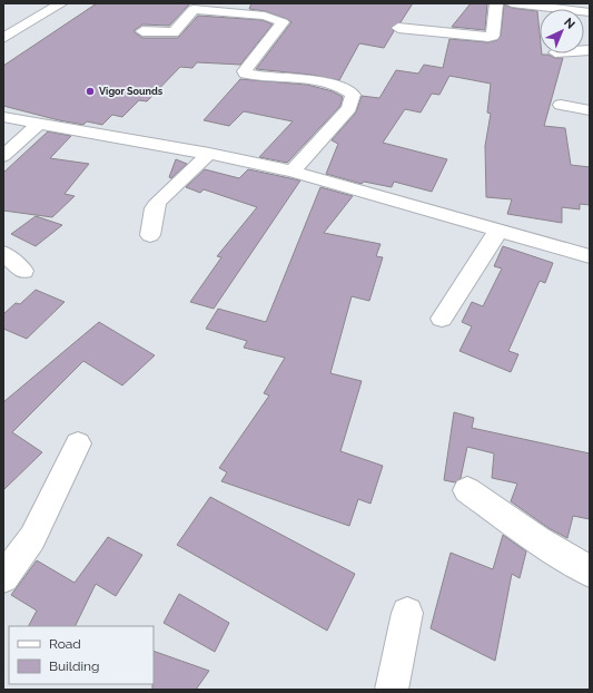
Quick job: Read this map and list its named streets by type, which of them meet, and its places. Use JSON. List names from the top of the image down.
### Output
{
  "places": ["Vigor Sounds"],
  "legend": ["Road", "Building"],
  "north": "top right"
}
